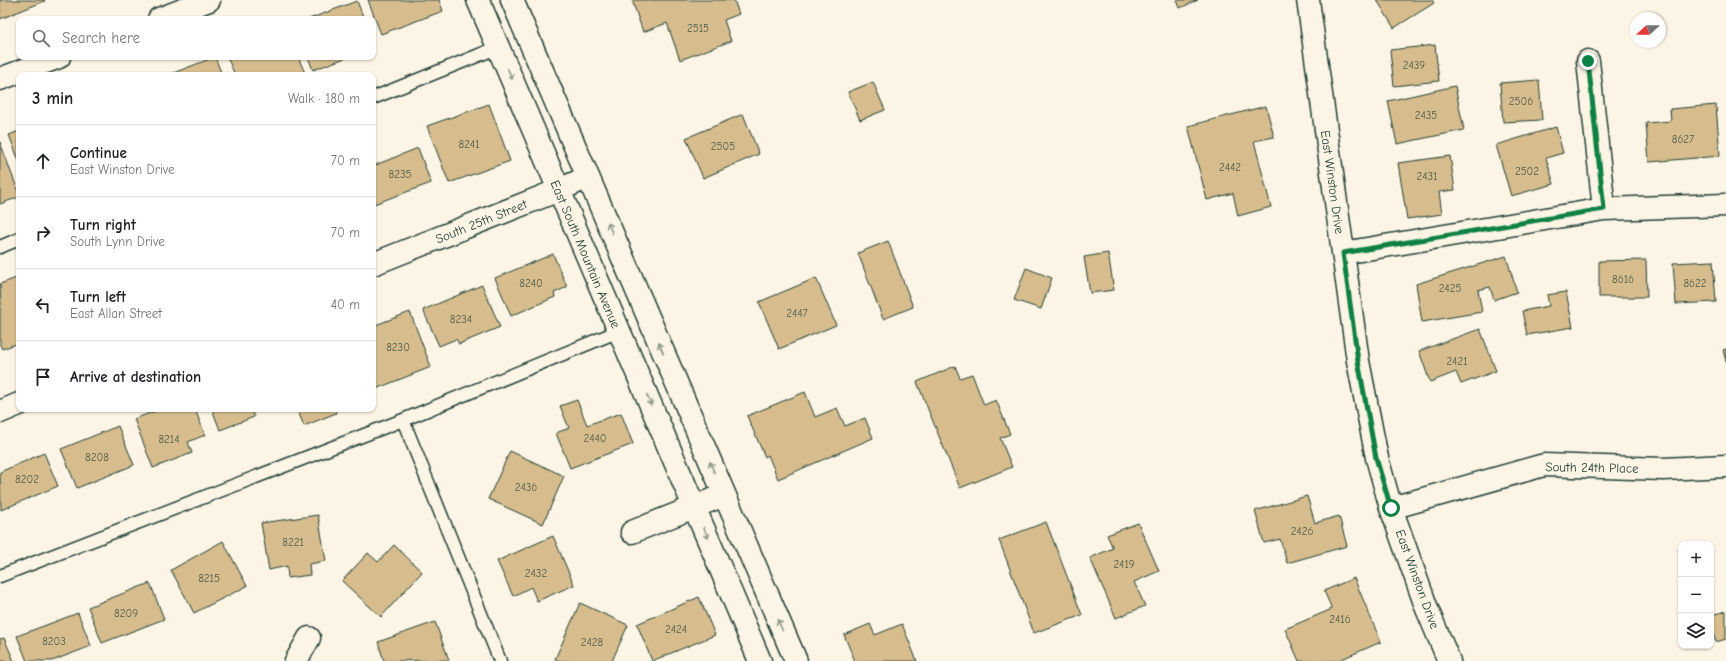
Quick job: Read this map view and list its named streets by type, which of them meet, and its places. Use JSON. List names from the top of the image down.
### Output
{
  "streets": {
    "street": [
      "East Winston Drive",
      "South 25th Street",
      "East South Mountain Avenue",
      "South 24th Place"
    ]
  },
  "crossings": [
    ["East Winston Drive", "South 24th Place"],
    ["South 25th Street", "East South Mountain Avenue"]
  ],
  "house_numbers": [
    "2515",
    "2439",
    "2506",
    "2435",
    "8627",
    "8241",
    "2505",
    "2442",
    "2502",
    "8235",
    "2431",
    "8616",
    "8240",
    "8622",
    "2425",
    "2447",
    "8234",
    "8230",
    "2421",
    "2440",
    "8214",
    "8208",
    "8202",
    "2436",
    "2426",
    "8221",
    "2419",
    "2432",
    "8215",
    "8209",
    "2416",
    "2424",
    "8203",
    "2428"
  ],
  "north": "left",
  "page": {
    "search": "Search here",
    "heading": ["3 min", "Walk · 180 m"],
    "list": [
      ["Continue", "East Winston Drive", "70 m"],
      ["Turn right", "South Lynn Drive", "70 m"],
      ["Turn left", "East Allan Street", "40 m"],
      "Arrive at destination"
    ],
    "map_buttons": ["+", "−"]
  }
}
